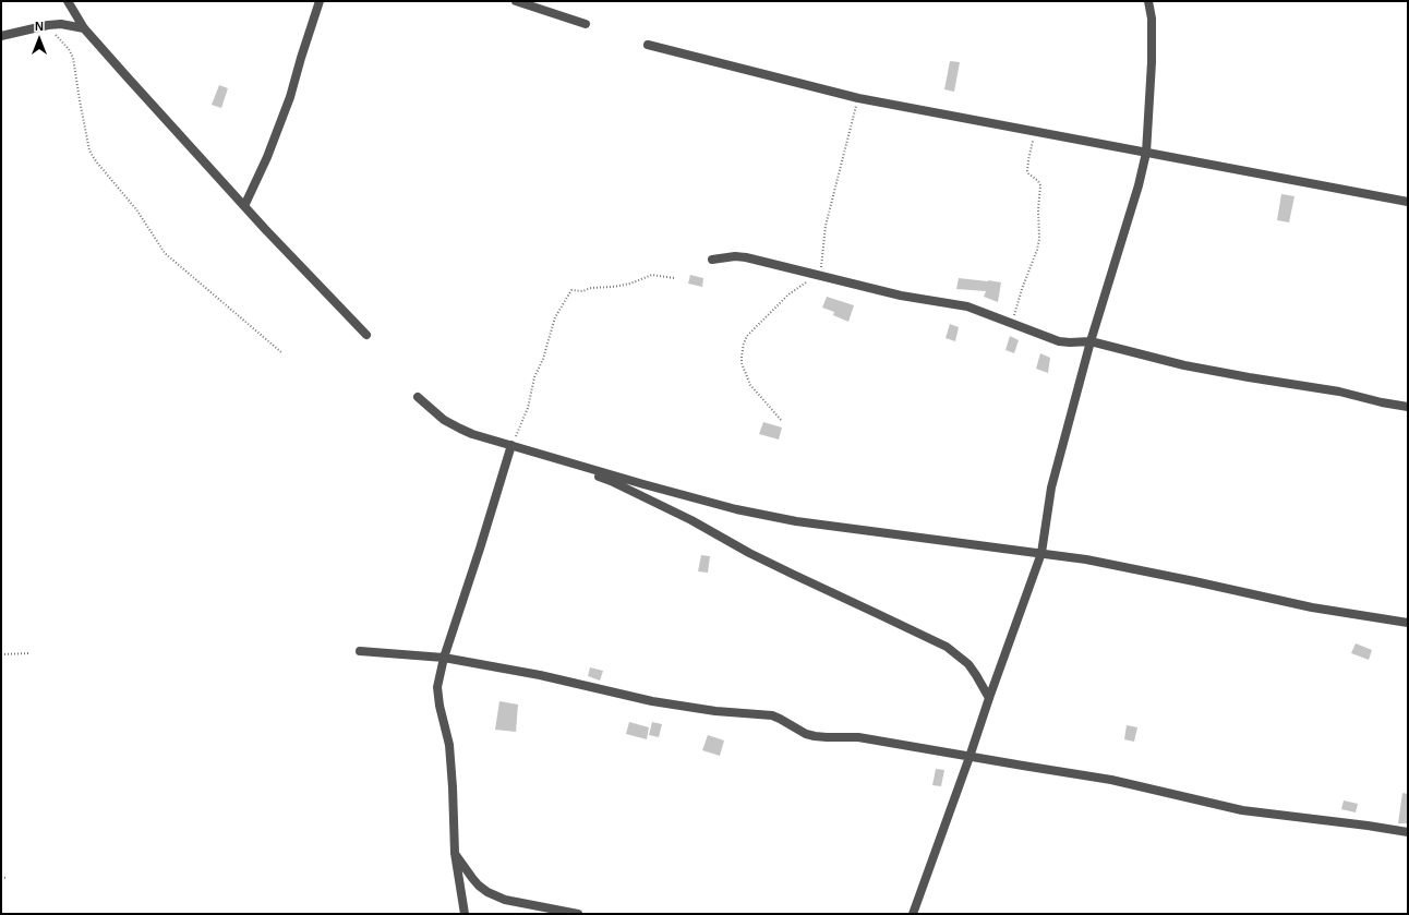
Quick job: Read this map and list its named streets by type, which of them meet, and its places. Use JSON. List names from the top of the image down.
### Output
{
  "north": "top"
}
